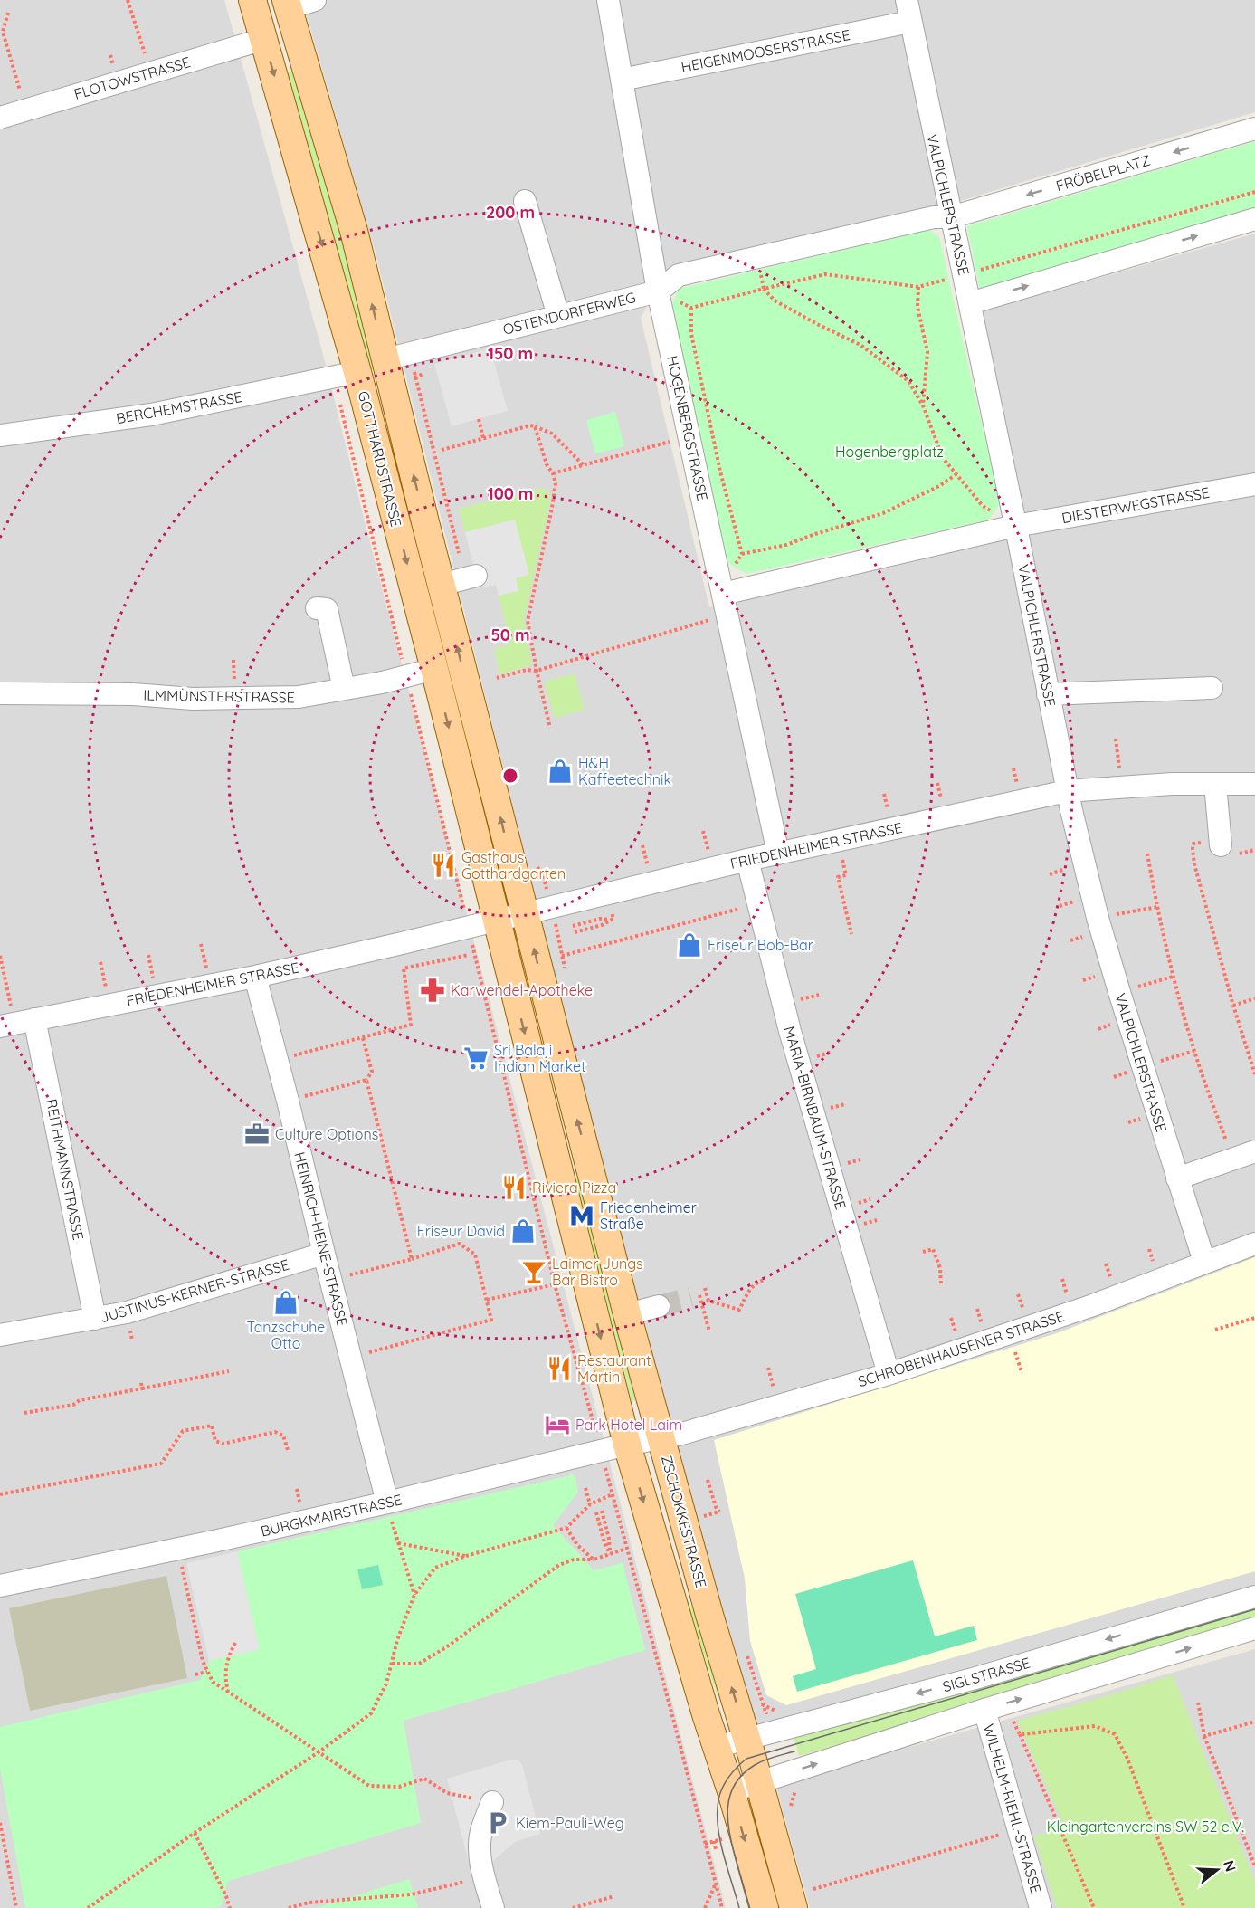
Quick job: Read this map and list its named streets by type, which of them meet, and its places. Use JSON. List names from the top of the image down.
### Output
{
  "streets": {
    "main road": ["GOTTHARDSTRASSE", "ZSCHOKKESTRASSE"],
    "street": [
      "HEIGENMOOSERSTRASSE",
      "FLOTOWSTRASSE",
      "FRÖBELPLATZ",
      "VALPICHLERSTRASSE",
      "OSTENDORFERWEG",
      "BERCHEMSTRASSE",
      "HOGENBERGSTRASSE",
      "DIESTERWEGSTRASSE",
      "ILMMÜNSTERSTRASSE",
      "FRIEDENHEIMER STRASSE",
      "MARIA-BIRNBAUM-STRASSE",
      "REITHMANNSTRASSE",
      "HEINRICH-HEINE-STRASSE",
      "JUSTINUS-KERNER-STRASSE",
      "SCHROBENHAUSENER STRASSE",
      "BURGKMAIRSTRASSE",
      "SIGLSTRASSE",
      "WILHELM-RIEHL-STRASSE"
    ]
  },
  "crossings": [
    ["HEIGENMOOSERSTRASSE", "VALPICHLERSTRASSE"],
    ["HEIGENMOOSERSTRASSE", "HOGENBERGSTRASSE"],
    ["FLOTOWSTRASSE", "GOTTHARDSTRASSE"],
    ["FRÖBELPLATZ", "VALPICHLERSTRASSE"],
    ["VALPICHLERSTRASSE", "DIESTERWEGSTRASSE"],
    ["VALPICHLERSTRASSE", "FRIEDENHEIMER STRASSE"],
    ["VALPICHLERSTRASSE", "SCHROBENHAUSENER STRASSE"],
    ["OSTENDORFERWEG", "HOGENBERGSTRASSE"],
    ["OSTENDORFERWEG", "GOTTHARDSTRASSE"],
    ["BERCHEMSTRASSE", "GOTTHARDSTRASSE"],
    ["HOGENBERGSTRASSE", "FRIEDENHEIMER STRASSE"],
    ["GOTTHARDSTRASSE", "ILMMÜNSTERSTRASSE"],
    ["GOTTHARDSTRASSE", "FRIEDENHEIMER STRASSE"],
    ["GOTTHARDSTRASSE", "ZSCHOKKESTRASSE"],
    ["FRIEDENHEIMER STRASSE", "MARIA-BIRNBAUM-STRASSE"],
    ["FRIEDENHEIMER STRASSE", "REITHMANNSTRASSE"],
    ["FRIEDENHEIMER STRASSE", "HEINRICH-HEINE-STRASSE"],
    ["FRIEDENHEIMER STRASSE", "ZSCHOKKESTRASSE"],
    ["MARIA-BIRNBAUM-STRASSE", "SCHROBENHAUSENER STRASSE"],
    ["REITHMANNSTRASSE", "JUSTINUS-KERNER-STRASSE"],
    ["HEINRICH-HEINE-STRASSE", "JUSTINUS-KERNER-STRASSE"],
    ["HEINRICH-HEINE-STRASSE", "BURGKMAIRSTRASSE"],
    ["SCHROBENHAUSENER STRASSE", "BURGKMAIRSTRASSE"],
    ["SCHROBENHAUSENER STRASSE", "ZSCHOKKESTRASSE"],
    ["BURGKMAIRSTRASSE", "ZSCHOKKESTRASSE"],
    ["ZSCHOKKESTRASSE", "SIGLSTRASSE"]
  ],
  "parks": ["Hogenbergplatz", "Kleingartenvereins SW 52 e.V."],
  "places": {
    "shop": [
      "H&H Kaffeetechnik",
      "Friseur Bob-Bar",
      "Friseur David",
      "Tanzschuhe Otto"
    ],
    "restaurant": ["Gasthaus Gotthardgarten", "Riviera Pizza", "Restaurant Martin"],
    "pharmacy": ["Karwendel-Apotheke"],
    "supermarket": ["Sri Balaji Indian Market"],
    "office": ["Culture Options"],
    "metro station": ["Friedenheimer Straße"],
    "bar": ["Laimer Jungs Bar Bistro"],
    "hotel": ["Park Hotel Laim"],
    "parking": ["Kiem-Pauli-Weg"]
  },
  "north": "right",
  "rings": [
    "200 m",
    "150 m",
    "100 m",
    "50 m"
  ]
}
